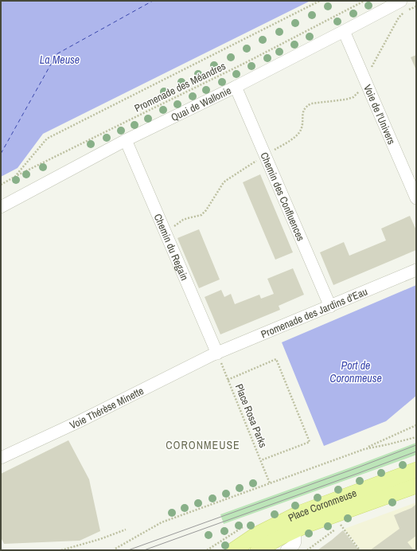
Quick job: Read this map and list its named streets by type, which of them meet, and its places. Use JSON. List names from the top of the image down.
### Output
{
  "streets": {
    "main road": ["Place Coronmeuse"],
    "street": [
      "Quai de Wallonie",
      "Voie de l'Univers",
      "Chemin des Confluences",
      "Chemin du Regain",
      "Promenade des Jardins d'Eau",
      "Voie Thérèse Minette"
    ],
    "path": ["Promenade des Méandres", "Place Rosa Parks"]
  },
  "crossings": [
    ["Quai de Wallonie", "Voie de l'Univers"],
    ["Quai de Wallonie", "Chemin des Confluences"],
    ["Quai de Wallonie", "Chemin du Regain"],
    ["Chemin des Confluences", "Promenade des Jardins d'Eau"],
    ["Chemin du Regain", "Promenade des Jardins d'Eau"],
    ["Chemin du Regain", "Voie Thérèse Minette"],
    ["Chemin du Regain", "Place Rosa Parks"],
    ["Promenade des Jardins d'Eau", "Voie Thérèse Minette"],
    ["Promenade des Jardins d'Eau", "Place Rosa Parks"],
    ["Voie Thérèse Minette", "Place Rosa Parks"]
  ],
  "districts": ["CORONMEUSE"],
  "water": ["La Meuse", "Port de Coronmeuse"]
}
